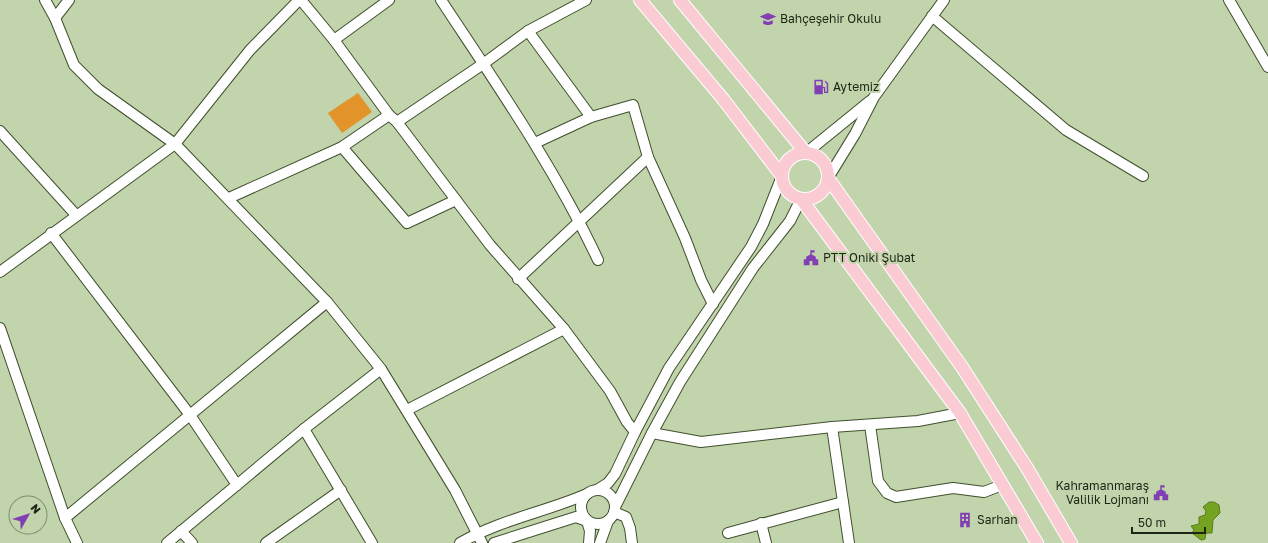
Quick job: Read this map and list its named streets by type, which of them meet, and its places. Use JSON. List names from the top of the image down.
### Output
{
  "places": {
    "school or university": ["Bahçeşehir Okulu"],
    "fuel station": ["Aytemiz"],
    "public building": ["PTT Oniki Şubat", "Kahramanmaraş Valilik Lojmanı"],
    "building": ["Sarhan"]
  },
  "scale_bar": "50 m",
  "north": "top right"
}
